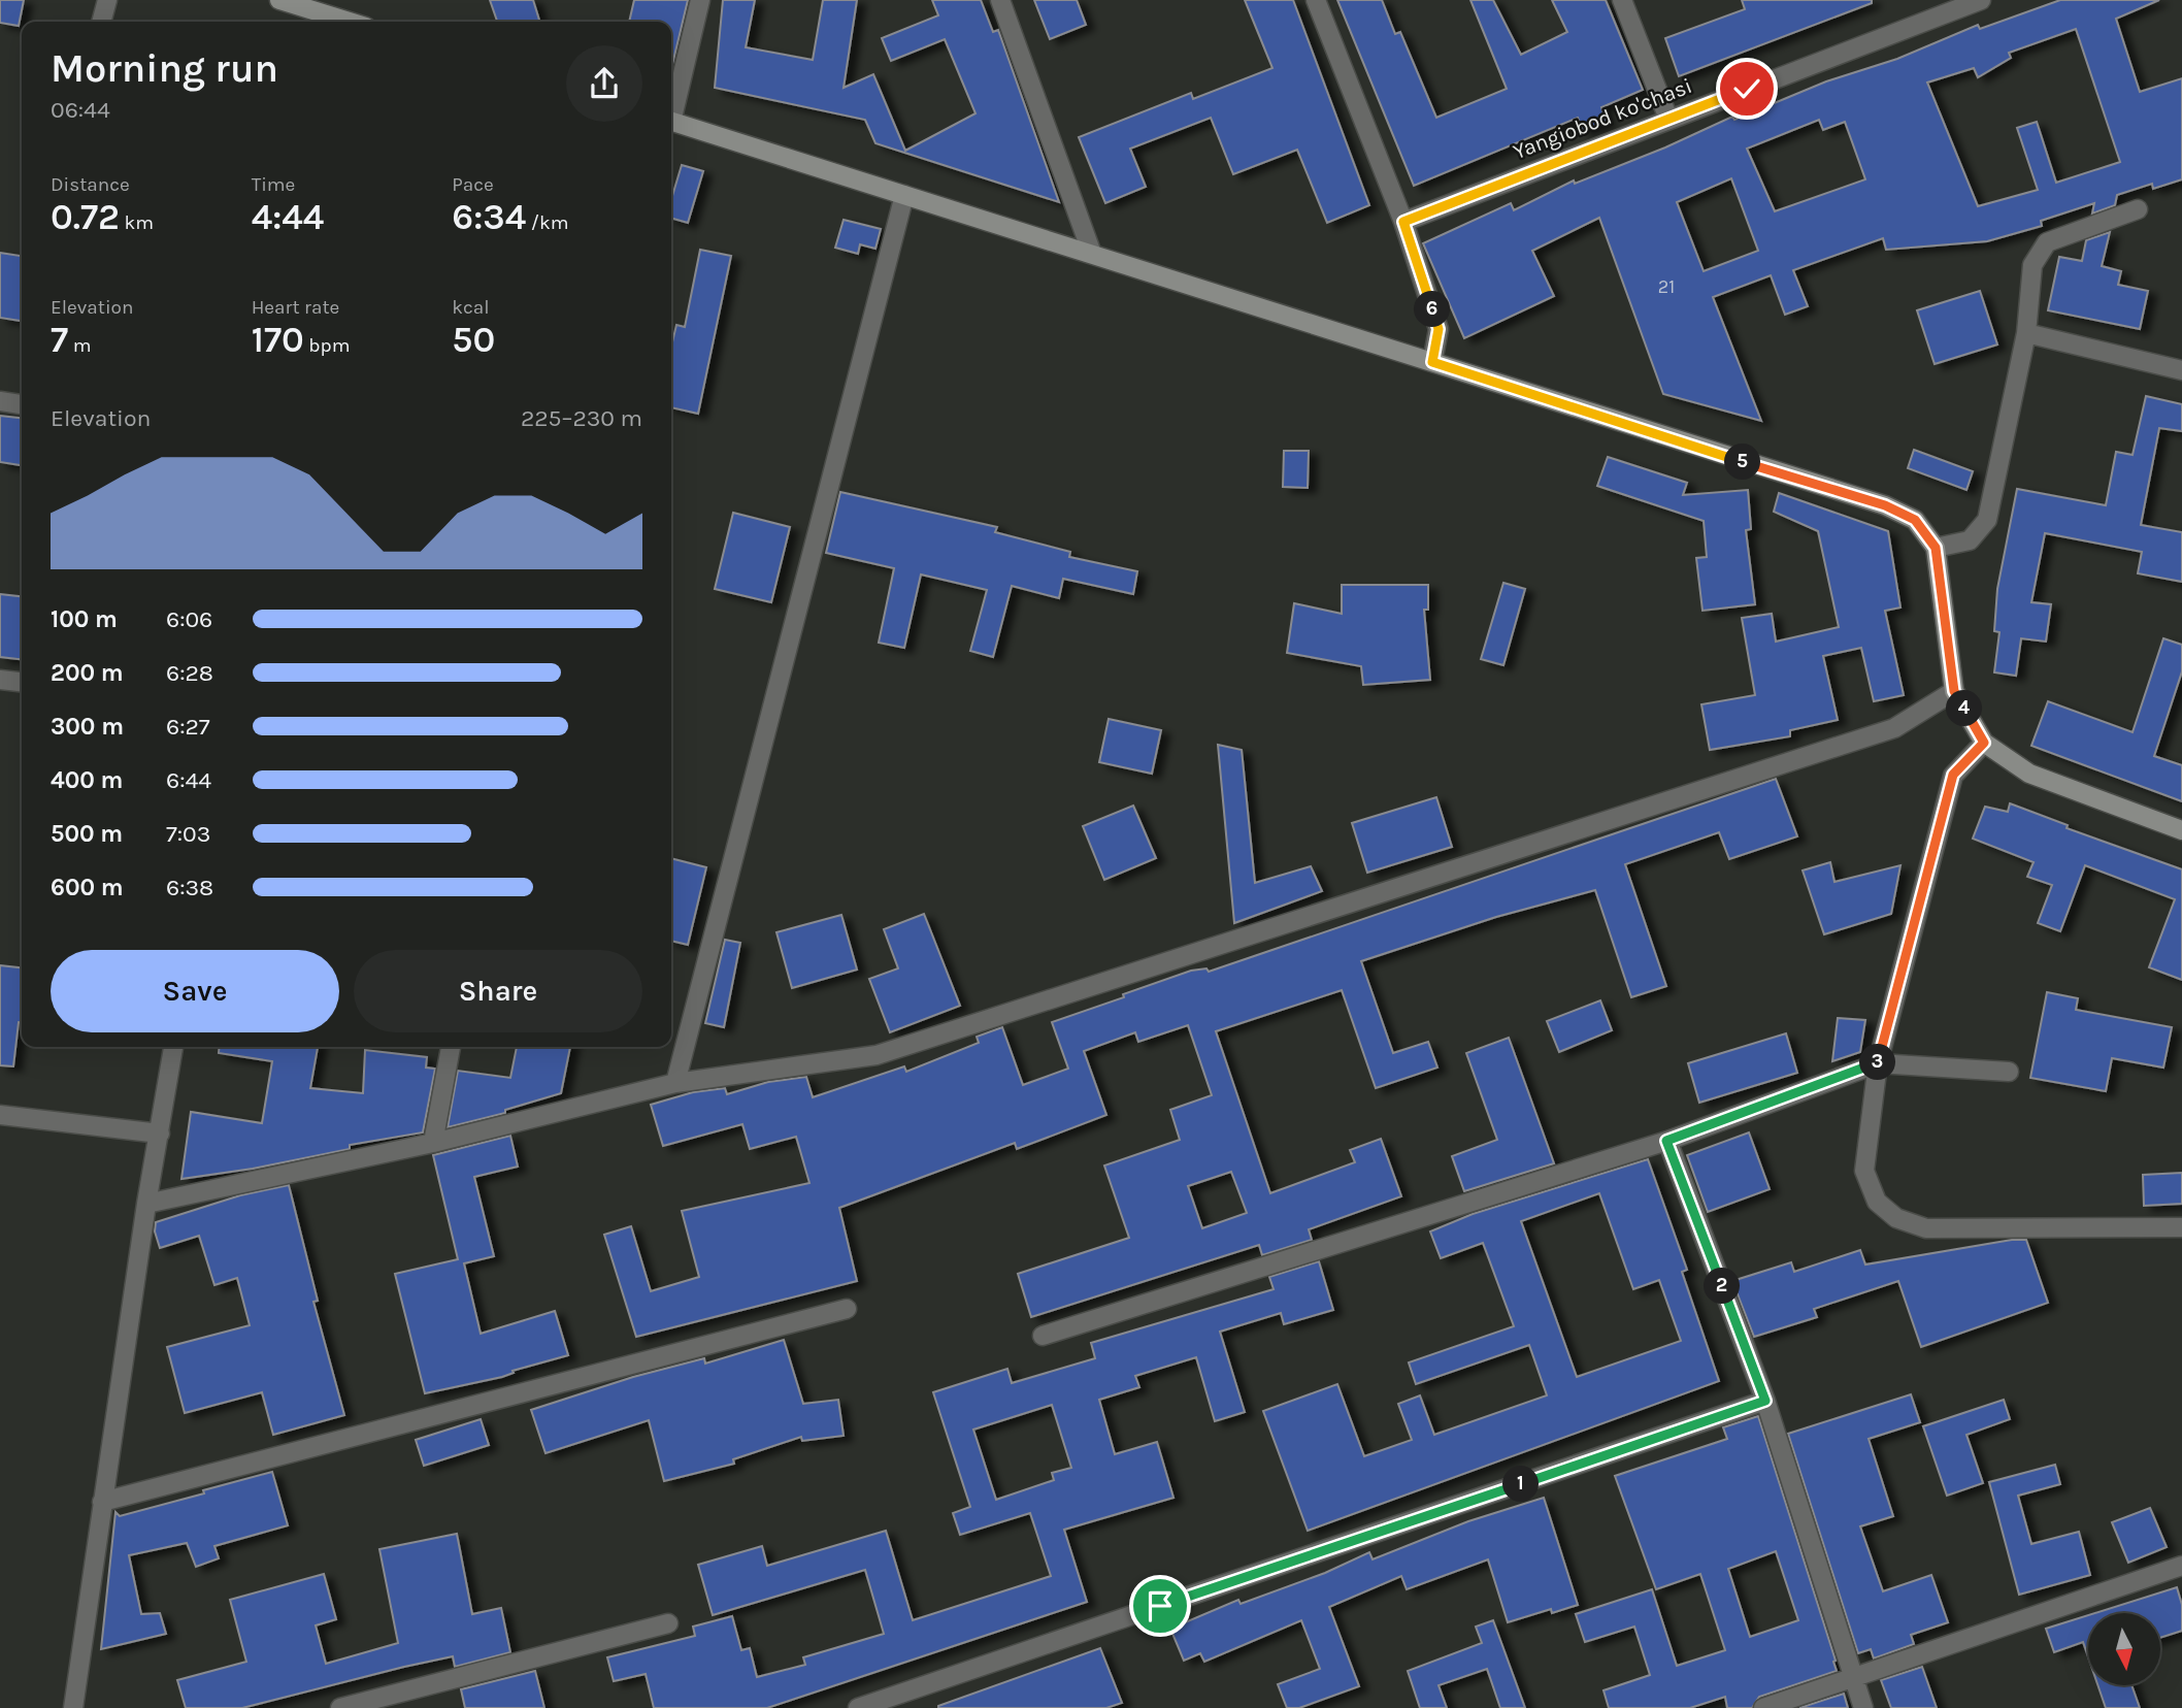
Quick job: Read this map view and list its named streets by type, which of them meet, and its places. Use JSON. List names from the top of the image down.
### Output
{
  "streets": {
    "street": ["Yangiobod ko'chasi"]
  },
  "house_numbers": ["21"],
  "north": "bottom",
  "page": {
    "heading": ["Morning run", "06:44"],
    "stats": [
      ["Distance", "0.72 km"],
      ["Time", "4:44"],
      ["Pace", "6:34 /km"],
      ["Elevation", "7 m"],
      ["Heart rate", "170 bpm"],
      ["kcal", "50"]
    ],
    "pins": [
      "6",
      "5",
      "4",
      "3",
      "2",
      "1"
    ],
    "chart": ["Elevation", "225–230 m"],
    "list": [
      {
        "name": "100 m",
        "note": "6:06"
      },
      {
        "name": "200 m",
        "note": "6:28"
      },
      {
        "name": "300 m",
        "note": "6:27"
      },
      {
        "name": "400 m",
        "note": "6:44"
      },
      {
        "name": "500 m",
        "note": "7:03"
      },
      {
        "name": "600 m",
        "note": "6:38"
      }
    ],
    "buttons": ["Save", "Share"]
  }
}
